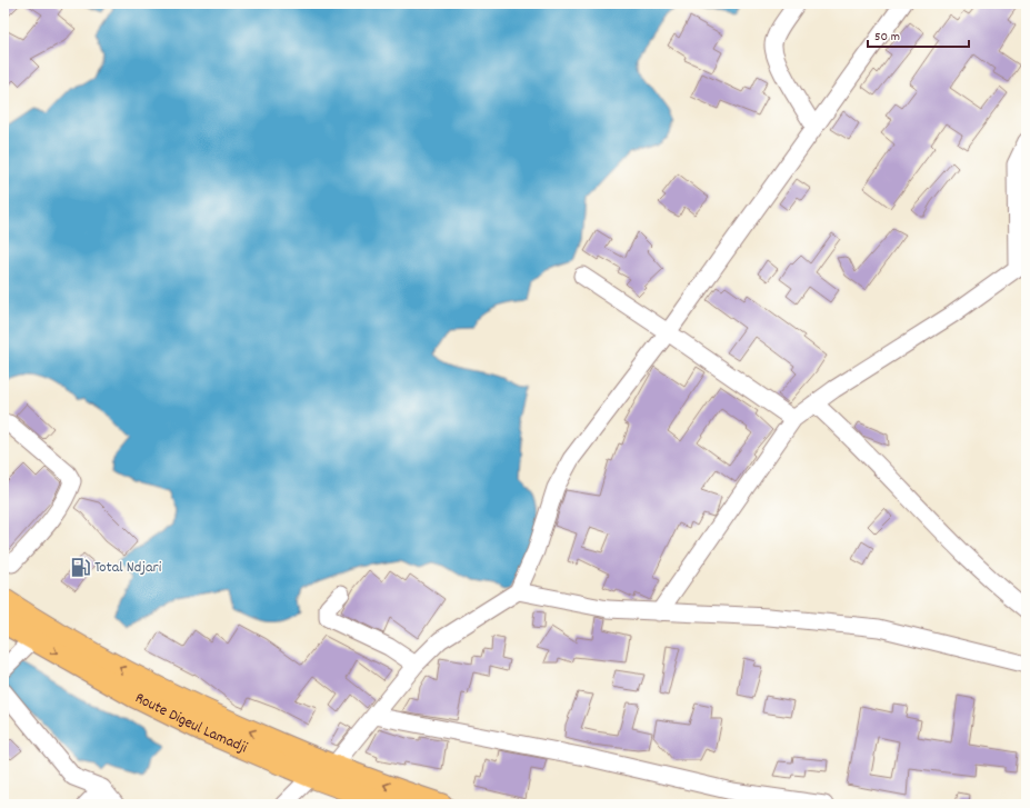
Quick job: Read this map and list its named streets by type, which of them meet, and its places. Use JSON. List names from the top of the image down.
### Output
{
  "streets": {
    "main road": ["Route Digeul Lamadji"]
  },
  "places": {
    "fuel station": ["Total Ndjari"]
  },
  "scale_bar": "50 m"
}
